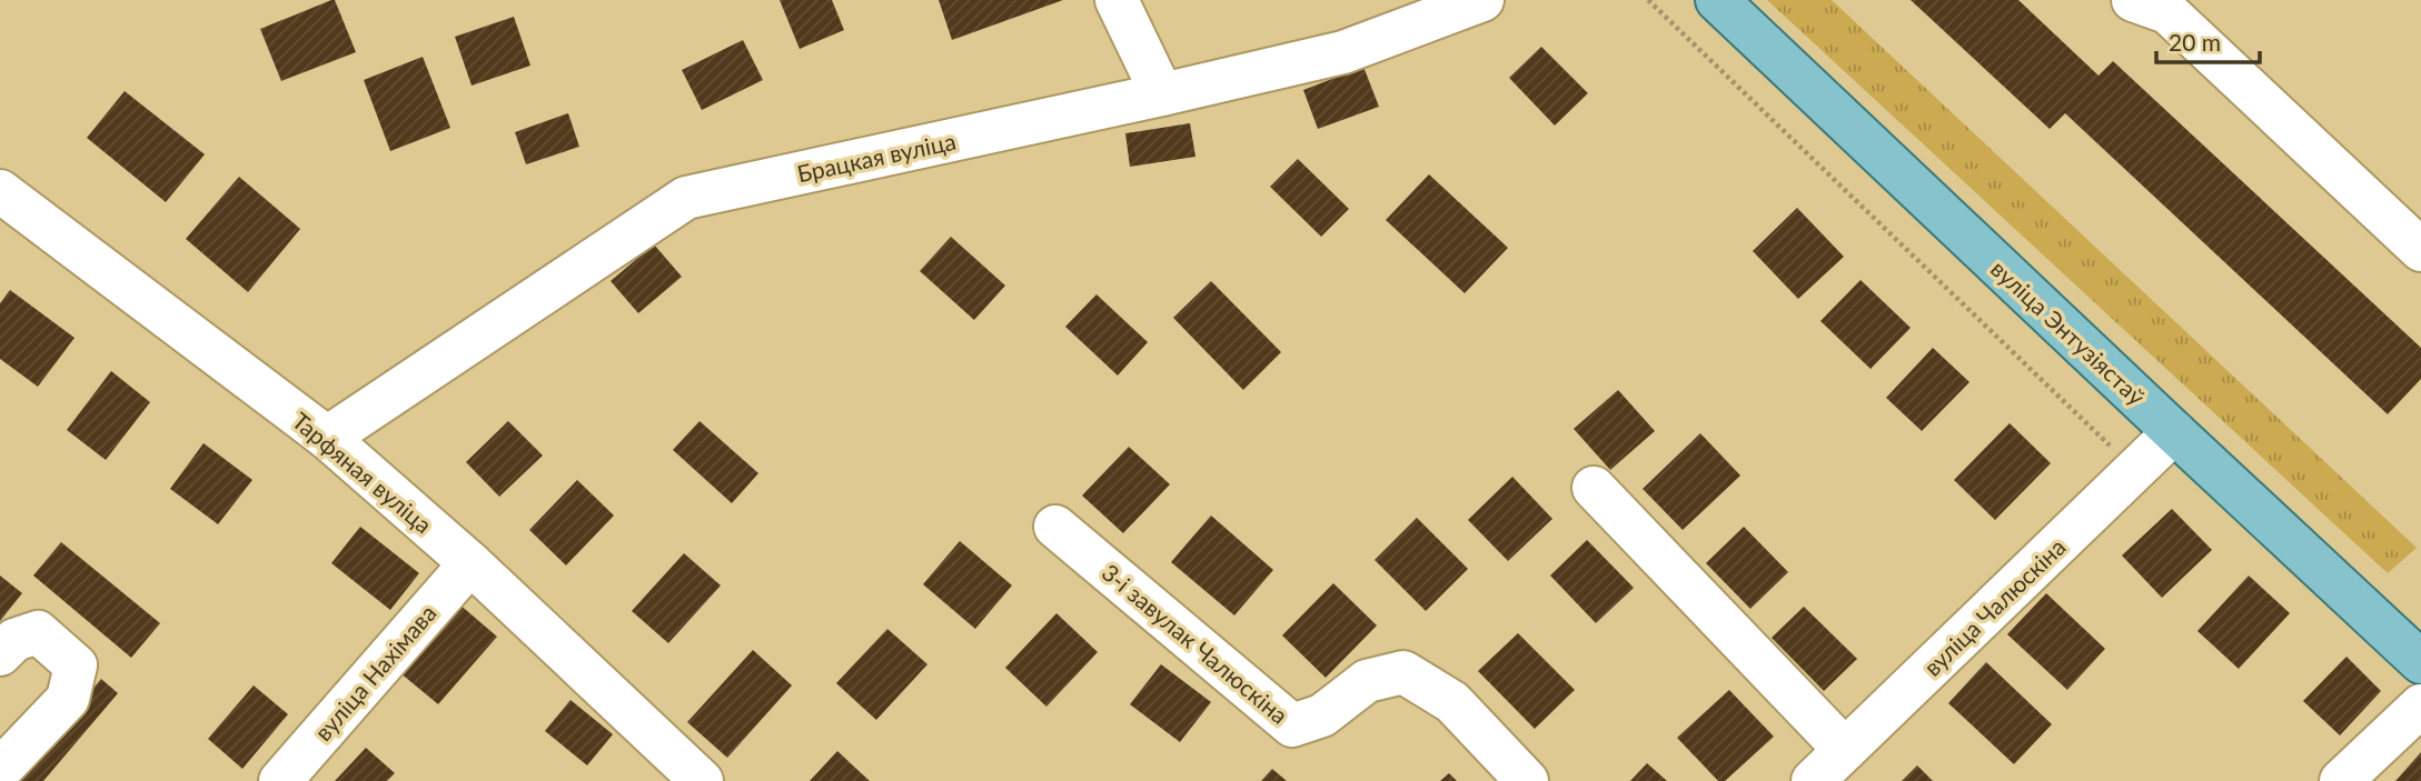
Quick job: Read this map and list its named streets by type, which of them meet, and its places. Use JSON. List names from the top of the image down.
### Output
{
  "streets": {
    "main road": ["вуліца Энтузіястаў"],
    "street": [
      "Брацкая вуліца",
      "Тарфяная вуліца",
      "вуліца Чалюскіна",
      "3-і завулак Чалюскіна",
      "вуліца Нахімава"
    ]
  },
  "crossings": [
    ["Брацкая вуліца", "Тарфяная вуліца"],
    ["вуліца Энтузіястаў", "вуліца Чалюскіна"],
    ["Тарфяная вуліца", "вуліца Нахімава"]
  ],
  "scale_bar": "20 m"
}
